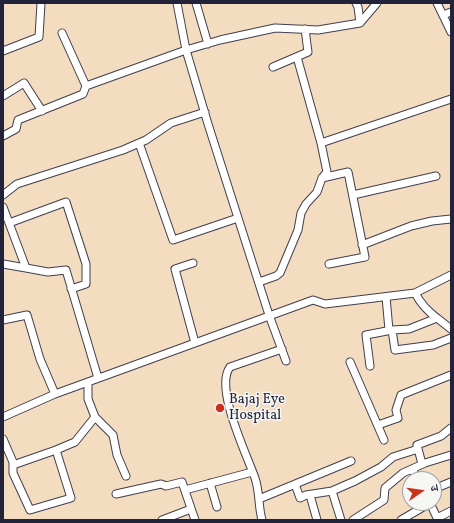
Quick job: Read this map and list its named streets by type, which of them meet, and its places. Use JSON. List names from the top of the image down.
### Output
{
  "places": ["Bajaj Eye Hospital"],
  "north": "right"
}
